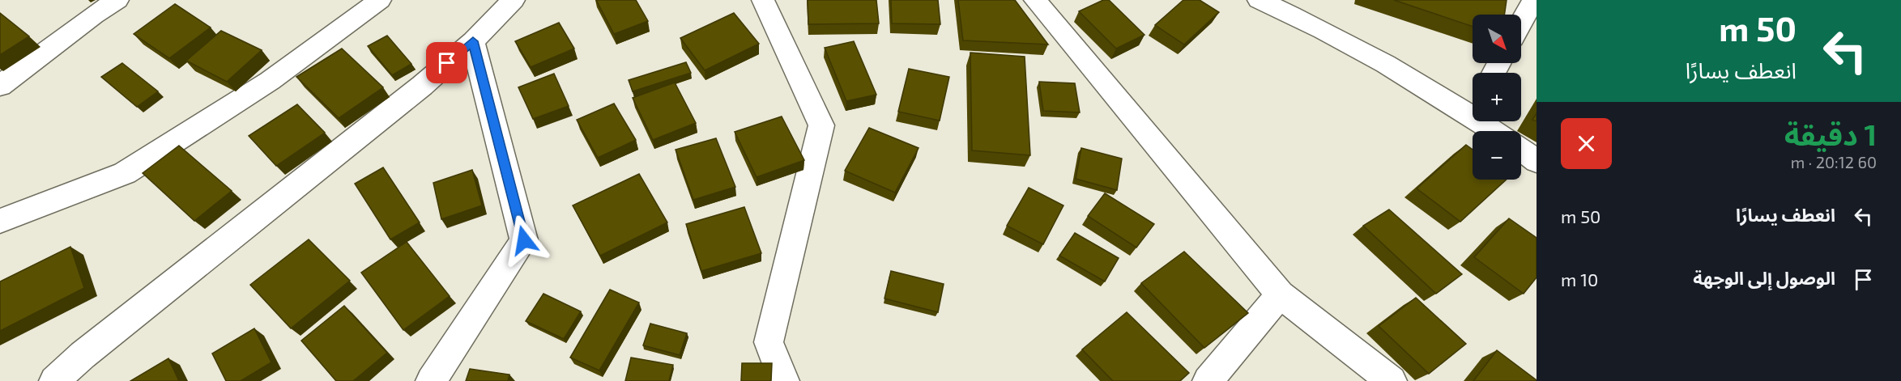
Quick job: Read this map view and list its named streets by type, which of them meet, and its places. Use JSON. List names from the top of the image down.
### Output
{
  "north": "bottom right",
  "page": {
    "turn": ["50 m", "انعطف يسارًا"],
    "map_buttons": ["+", "−"],
    "heading": ["1 دقيقة", "60 m · 20:12"],
    "list": [
      {
        "name": "انعطف يسارًا",
        "value": "50 m"
      },
      {
        "name": "الوصول إلى الوجهة",
        "value": "10 m"
      }
    ]
  }
}
